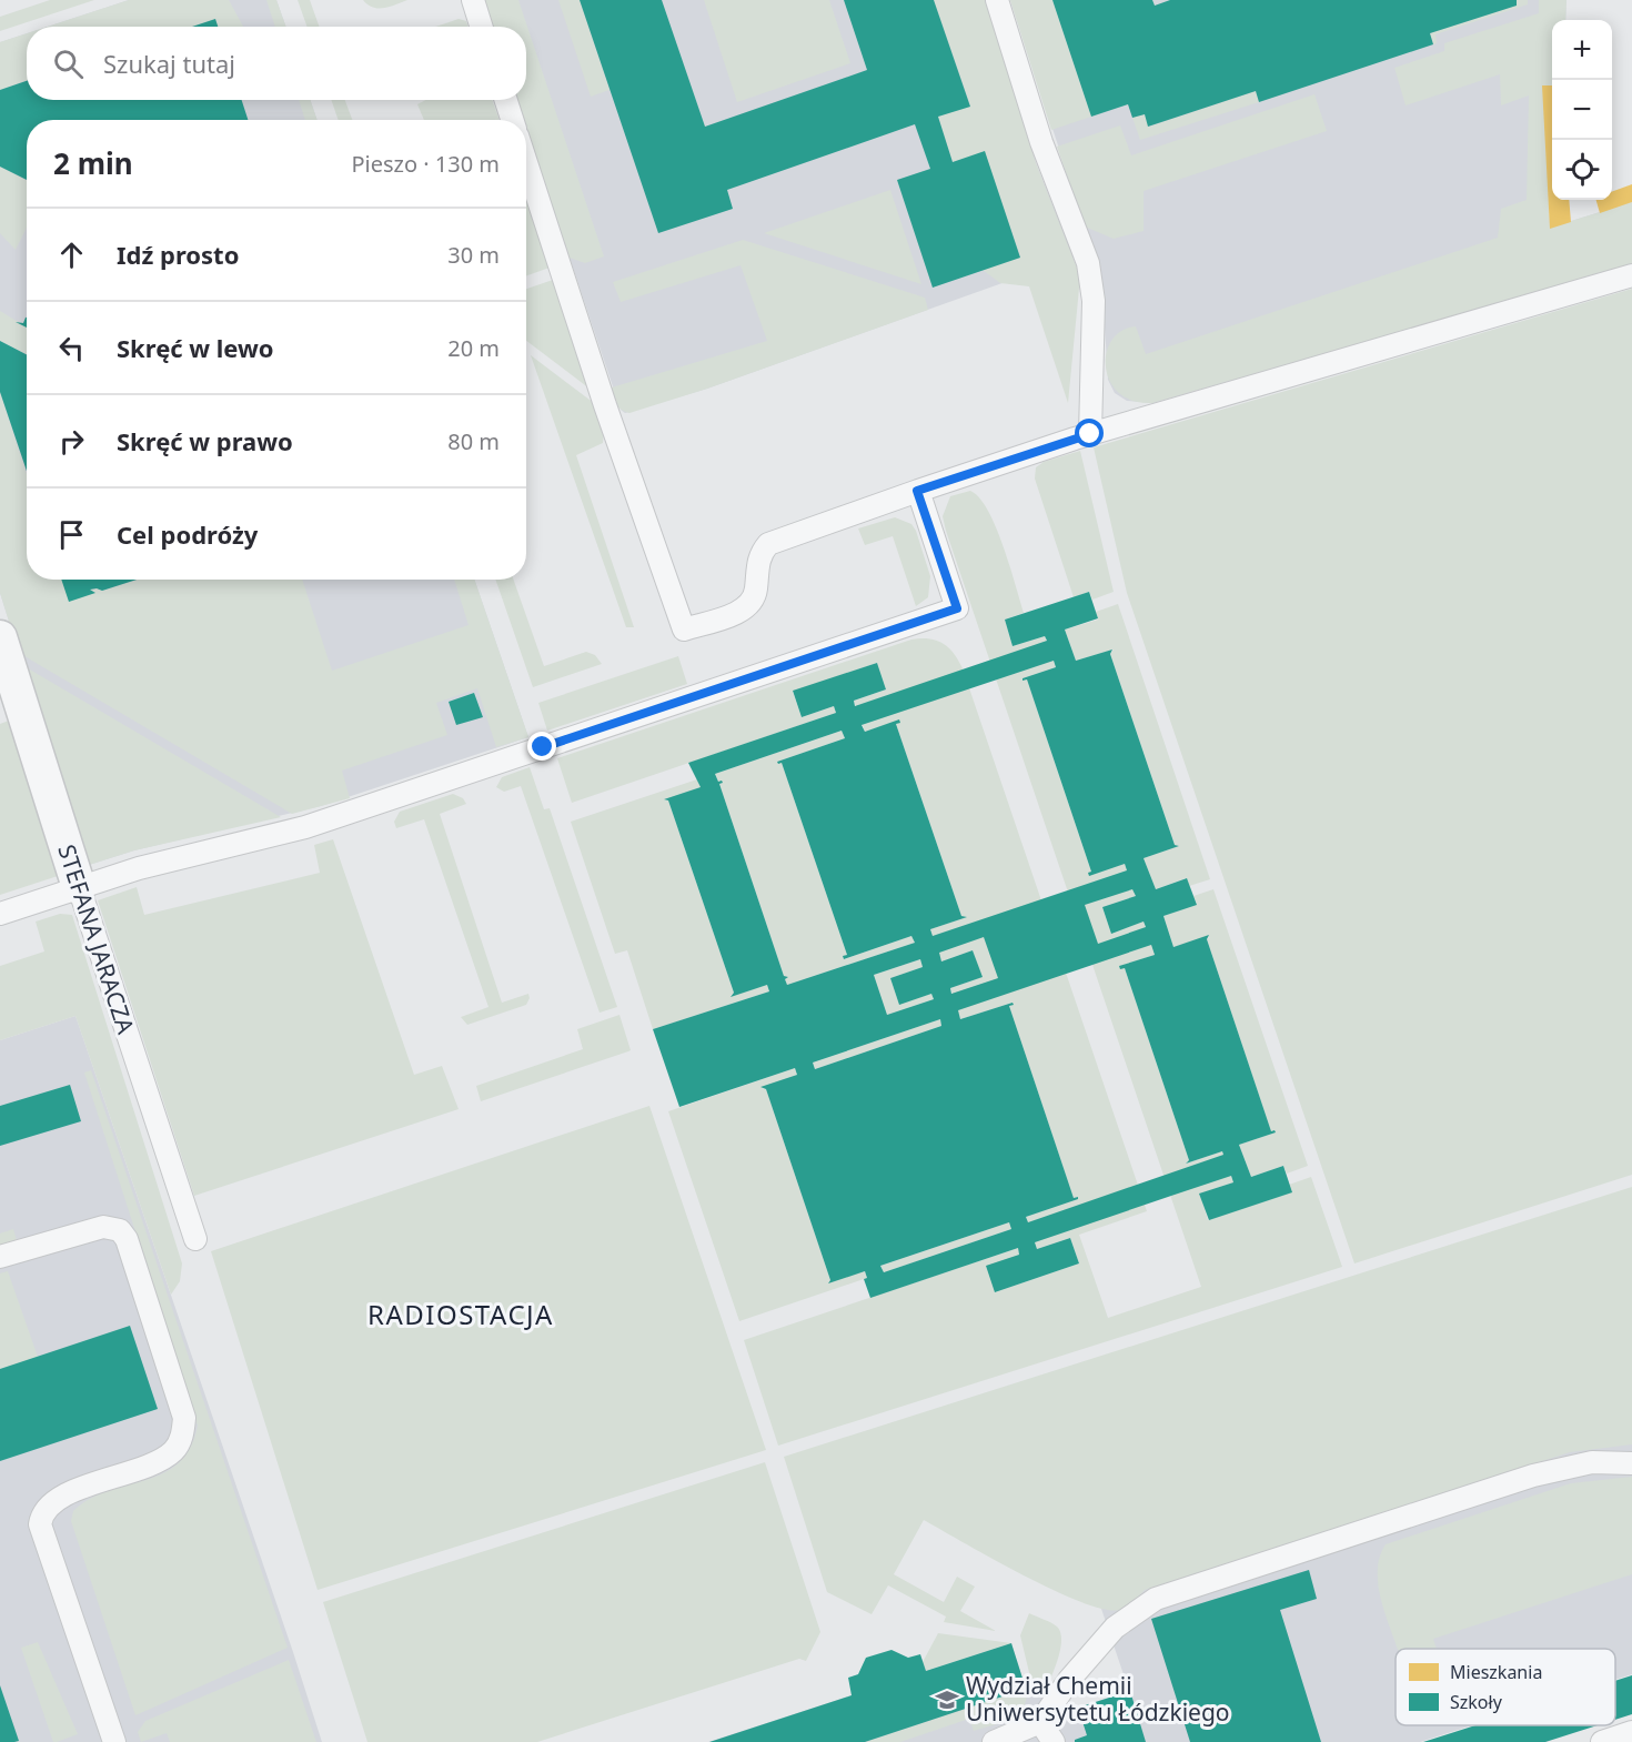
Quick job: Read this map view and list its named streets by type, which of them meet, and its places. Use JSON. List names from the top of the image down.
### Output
{
  "streets": {
    "street": ["STEFANA JARACZA"]
  },
  "districts": ["RADIOSTACJA"],
  "places": {
    "school or university": ["Wydział Chemii Uniwersytetu Łódzkiego"]
  },
  "legend": ["Mieszkania", "Szkoły"],
  "page": {
    "map_buttons": ["+", "−"],
    "search": "Szukaj tutaj",
    "heading": ["2 min", "Pieszo · 130 m"],
    "list": [
      ["Idź prosto", "30 m"],
      ["Skręć w lewo", "20 m"],
      ["Skręć w prawo", "80 m"],
      "Cel podróży"
    ]
  }
}
